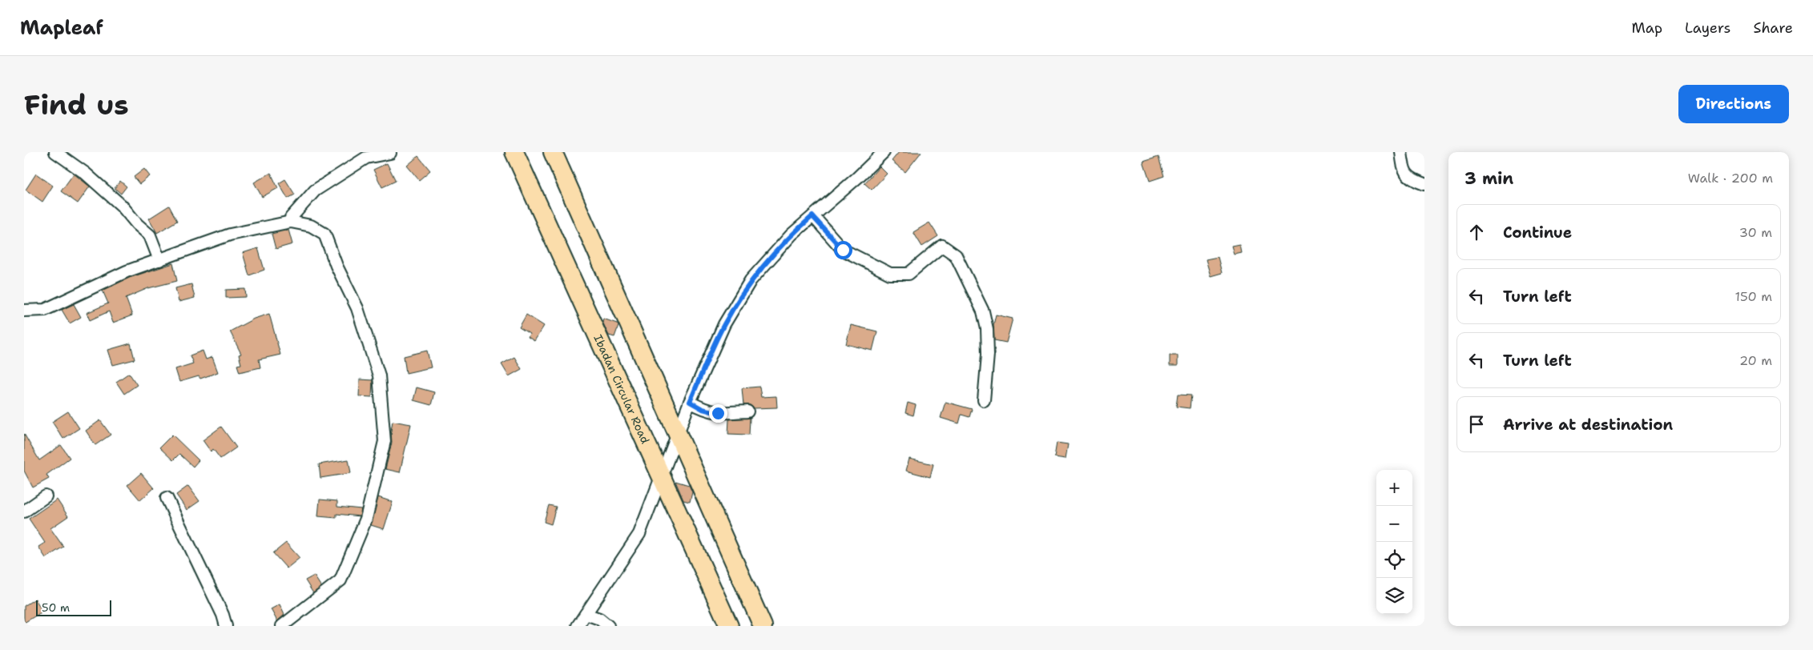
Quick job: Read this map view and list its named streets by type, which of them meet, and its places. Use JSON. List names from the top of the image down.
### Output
{
  "streets": {
    "highway": ["Ibadan Circular Road"]
  },
  "scale_bar": "50 m",
  "page": {
    "header": "Mapleaf",
    "nav": ["Map", "Layers", "Share"],
    "buttons": "Directions",
    "title": "Find us",
    "heading": ["3 min", "Walk · 200 m"],
    "list": [
      ["Continue", "30 m"],
      ["Turn left", "150 m"],
      ["Turn left", "20 m"],
      "Arrive at destination"
    ],
    "map_buttons": ["+", "−"],
    "scale": "50 m"
  }
}
